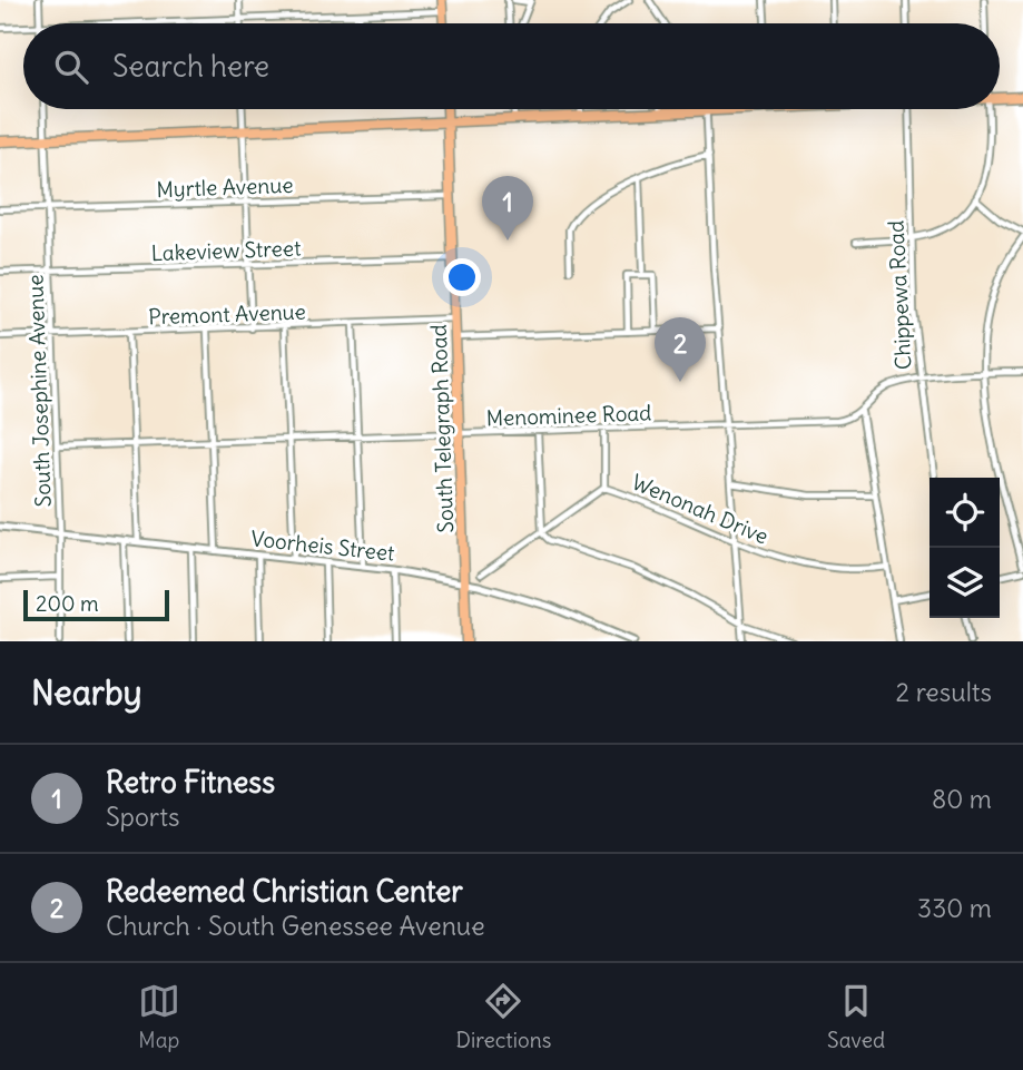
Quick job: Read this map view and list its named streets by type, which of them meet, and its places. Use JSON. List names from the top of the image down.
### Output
{
  "streets": {
    "highway": ["South Telegraph Road"],
    "street": [
      "Myrtle Avenue",
      "Lakeview Street",
      "Chippewa Road",
      "Premont Avenue",
      "South Josephine Avenue",
      "Menominee Road",
      "Wenonah Drive",
      "Voorheis Street"
    ]
  },
  "crossings": [
    ["Myrtle Avenue", "South Josephine Avenue"],
    ["Myrtle Avenue", "South Telegraph Road"],
    ["Lakeview Street", "South Josephine Avenue"],
    ["Lakeview Street", "South Telegraph Road"],
    ["Chippewa Road", "Menominee Road"],
    ["Premont Avenue", "South Josephine Avenue"],
    ["Premont Avenue", "South Telegraph Road"],
    ["South Josephine Avenue", "Menominee Road"],
    ["South Josephine Avenue", "Voorheis Street"],
    ["Menominee Road", "South Telegraph Road"],
    ["South Telegraph Road", "Voorheis Street"]
  ],
  "scale_bar": "200 m",
  "page": {
    "search": "Search here",
    "pins": ["1", "2"],
    "scale": "200 m",
    "heading": ["Nearby", "2 results"],
    "list": [
      {
        "mark": "1",
        "name": "Retro Fitness",
        "note": "Sports",
        "value": "80 m"
      },
      {
        "mark": "2",
        "name": "Redeemed Christian Center",
        "note": "Church · South Genessee Avenue",
        "value": "330 m"
      }
    ],
    "nav": ["Map", "Directions", "Saved"]
  }
}
